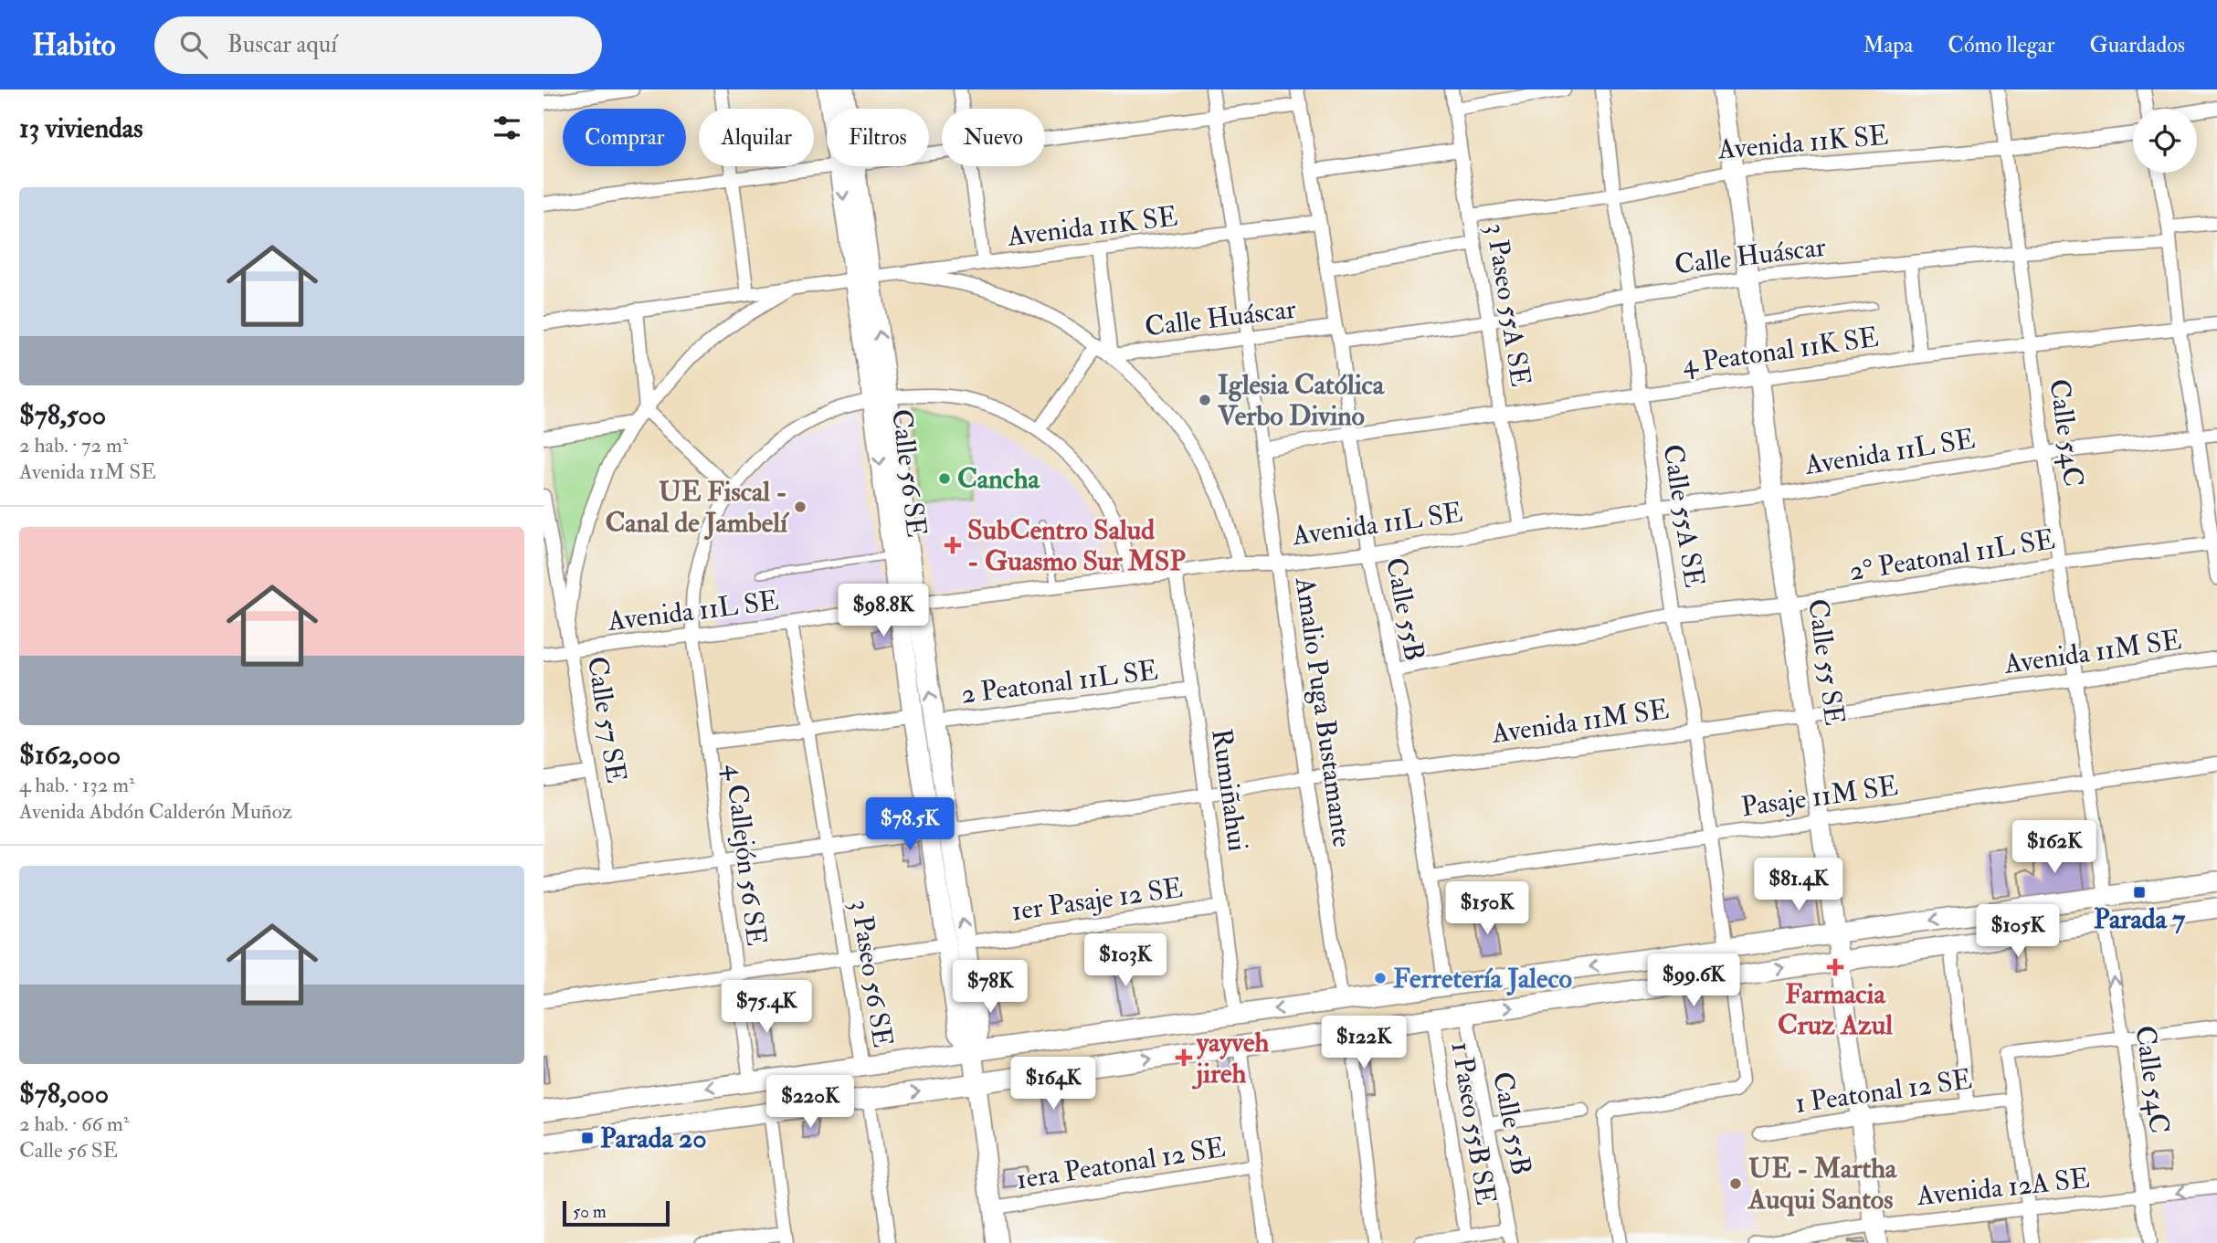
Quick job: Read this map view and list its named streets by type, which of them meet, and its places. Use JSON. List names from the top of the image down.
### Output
{
  "streets": {
    "main road": ["Calle 56 SE", "Calle 55 SE"],
    "street": [
      "Avenida 11K SE",
      "Calle Huáscar",
      "3 Paseo 55A SE",
      "4 Peatonal 11K SE",
      "Calle 54C",
      "Avenida 11L SE",
      "Calle 55A SE",
      "2° Peatonal 11L SE",
      "Calle 55B",
      "Avenida 11M SE",
      "2 Peatonal 11L SE",
      "Amalio Puga Bustamante",
      "Calle 57 SE",
      "Rumiñahui",
      "Pasaje 11M SE",
      "4 Callejón 56 SE",
      "1er Pasaje 12 SE",
      "3 Paseo 56 SE",
      "1 Peatonal 12 SE",
      "1 Paseo 55B SE",
      "1era Peatonal 12 SE",
      "Avenida 12A SE"
    ]
  },
  "crossings": [
    ["Avenida 11K SE", "3 Paseo 55A SE"],
    ["Avenida 11K SE", "Calle 54C"],
    ["Avenida 11K SE", "Calle 56 SE"],
    ["Avenida 11K SE", "Calle 55A SE"],
    ["Avenida 11K SE", "Calle 55B"],
    ["Avenida 11K SE", "Calle 55 SE"],
    ["Avenida 11K SE", "Amalio Puga Bustamante"],
    ["Calle Huáscar", "3 Paseo 55A SE"],
    ["Calle Huáscar", "Calle 54C"],
    ["Calle Huáscar", "Calle 55A SE"],
    ["Calle Huáscar", "Calle 55B"],
    ["Calle Huáscar", "Calle 55 SE"],
    ["Calle Huáscar", "Amalio Puga Bustamante"],
    ["3 Paseo 55A SE", "4 Peatonal 11K SE"],
    ["3 Paseo 55A SE", "Avenida 11L SE"],
    ["4 Peatonal 11K SE", "Calle 54C"],
    ["4 Peatonal 11K SE", "Calle 55A SE"],
    ["4 Peatonal 11K SE", "Calle 55B"],
    ["4 Peatonal 11K SE", "Calle 55 SE"],
    ["4 Peatonal 11K SE", "Amalio Puga Bustamante"],
    ["Calle 54C", "Avenida 11L SE"],
    ["Calle 54C", "2° Peatonal 11L SE"],
    ["Calle 54C", "Avenida 11M SE"],
    ["Calle 54C", "Pasaje 11M SE"],
    ["Calle 54C", "Avenida 12A SE"],
    ["Avenida 11L SE", "Calle 56 SE"],
    ["Avenida 11L SE", "Calle 55A SE"],
    ["Avenida 11L SE", "Calle 55B"],
    ["Avenida 11L SE", "Calle 55 SE"],
    ["Avenida 11L SE", "Amalio Puga Bustamante"],
    ["Avenida 11L SE", "Calle 57 SE"],
    ["Avenida 11L SE", "Rumiñahui"],
    ["Avenida 11L SE", "4 Callejón 56 SE"],
    ["Avenida 11L SE", "3 Paseo 56 SE"],
    ["Calle 56 SE", "Avenida 11M SE"],
    ["Calle 56 SE", "2 Peatonal 11L SE"],
    ["Calle 56 SE", "4 Callejón 56 SE"],
    ["Calle 56 SE", "1era Peatonal 12 SE"],
    ["Calle 55A SE", "2° Peatonal 11L SE"],
    ["Calle 55A SE", "Avenida 11M SE"],
    ["Calle 55A SE", "Pasaje 11M SE"],
    ["2° Peatonal 11L SE", "Calle 55B"],
    ["2° Peatonal 11L SE", "Calle 55 SE"],
    ["Calle 55B", "Avenida 11M SE"],
    ["Calle 55B", "Pasaje 11M SE"],
    ["Avenida 11M SE", "Calle 55 SE"],
    ["Avenida 11M SE", "Amalio Puga Bustamante"],
    ["Avenida 11M SE", "Rumiñahui"],
    ["Calle 55 SE", "Pasaje 11M SE"],
    ["Calle 55 SE", "1 Peatonal 12 SE"],
    ["Calle 55 SE", "Avenida 12A SE"],
    ["2 Peatonal 11L SE", "Rumiñahui"],
    ["Rumiñahui", "1er Pasaje 12 SE"]
  ],
  "places": {
    "other": [
      "Iglesia Católica Verbo Divino",
      "Cancha",
      "UE Fiscal - Canal de Jambelí",
      "Ferretería Jaleco",
      "UE - Martha Auqui Santos"
    ],
    "health": ["SubCentro Salud - Guasmo Sur MSP", "Farmacia Cruz Azul", "yayveh jireh"],
    "transit": ["Parada 7", "Parada 20"]
  },
  "scale_bar": "50 m",
  "page": {
    "header": "Habito",
    "search": "Buscar aquí",
    "nav": ["Mapa", "Cómo llegar", "Guardados"],
    "heading": "13 viviendas",
    "chip": [
      "Comprar",
      "Alquilar",
      "Filtros",
      "Nuevo"
    ],
    "list": [
      {
        "name": "$78,500",
        "note": "2 hab. · 72 m² · Avenida 11M SE"
      },
      {
        "name": "$162,000",
        "note": "4 hab. · 132 m² · Avenida Abdón Calderón Muñoz"
      },
      {
        "name": "$78,000",
        "note": "2 hab. · 66 m² · Calle 56 SE"
      }
    ],
    "price": [
      "$98.8K",
      "$78.5K",
      "$162K",
      "$81.4K",
      "$150K",
      "$105K",
      "$103K",
      "$99.6K",
      "$78K",
      "$75.4K",
      "$122K",
      "$164K",
      "$220K"
    ],
    "scale": "50 m"
  }
}
